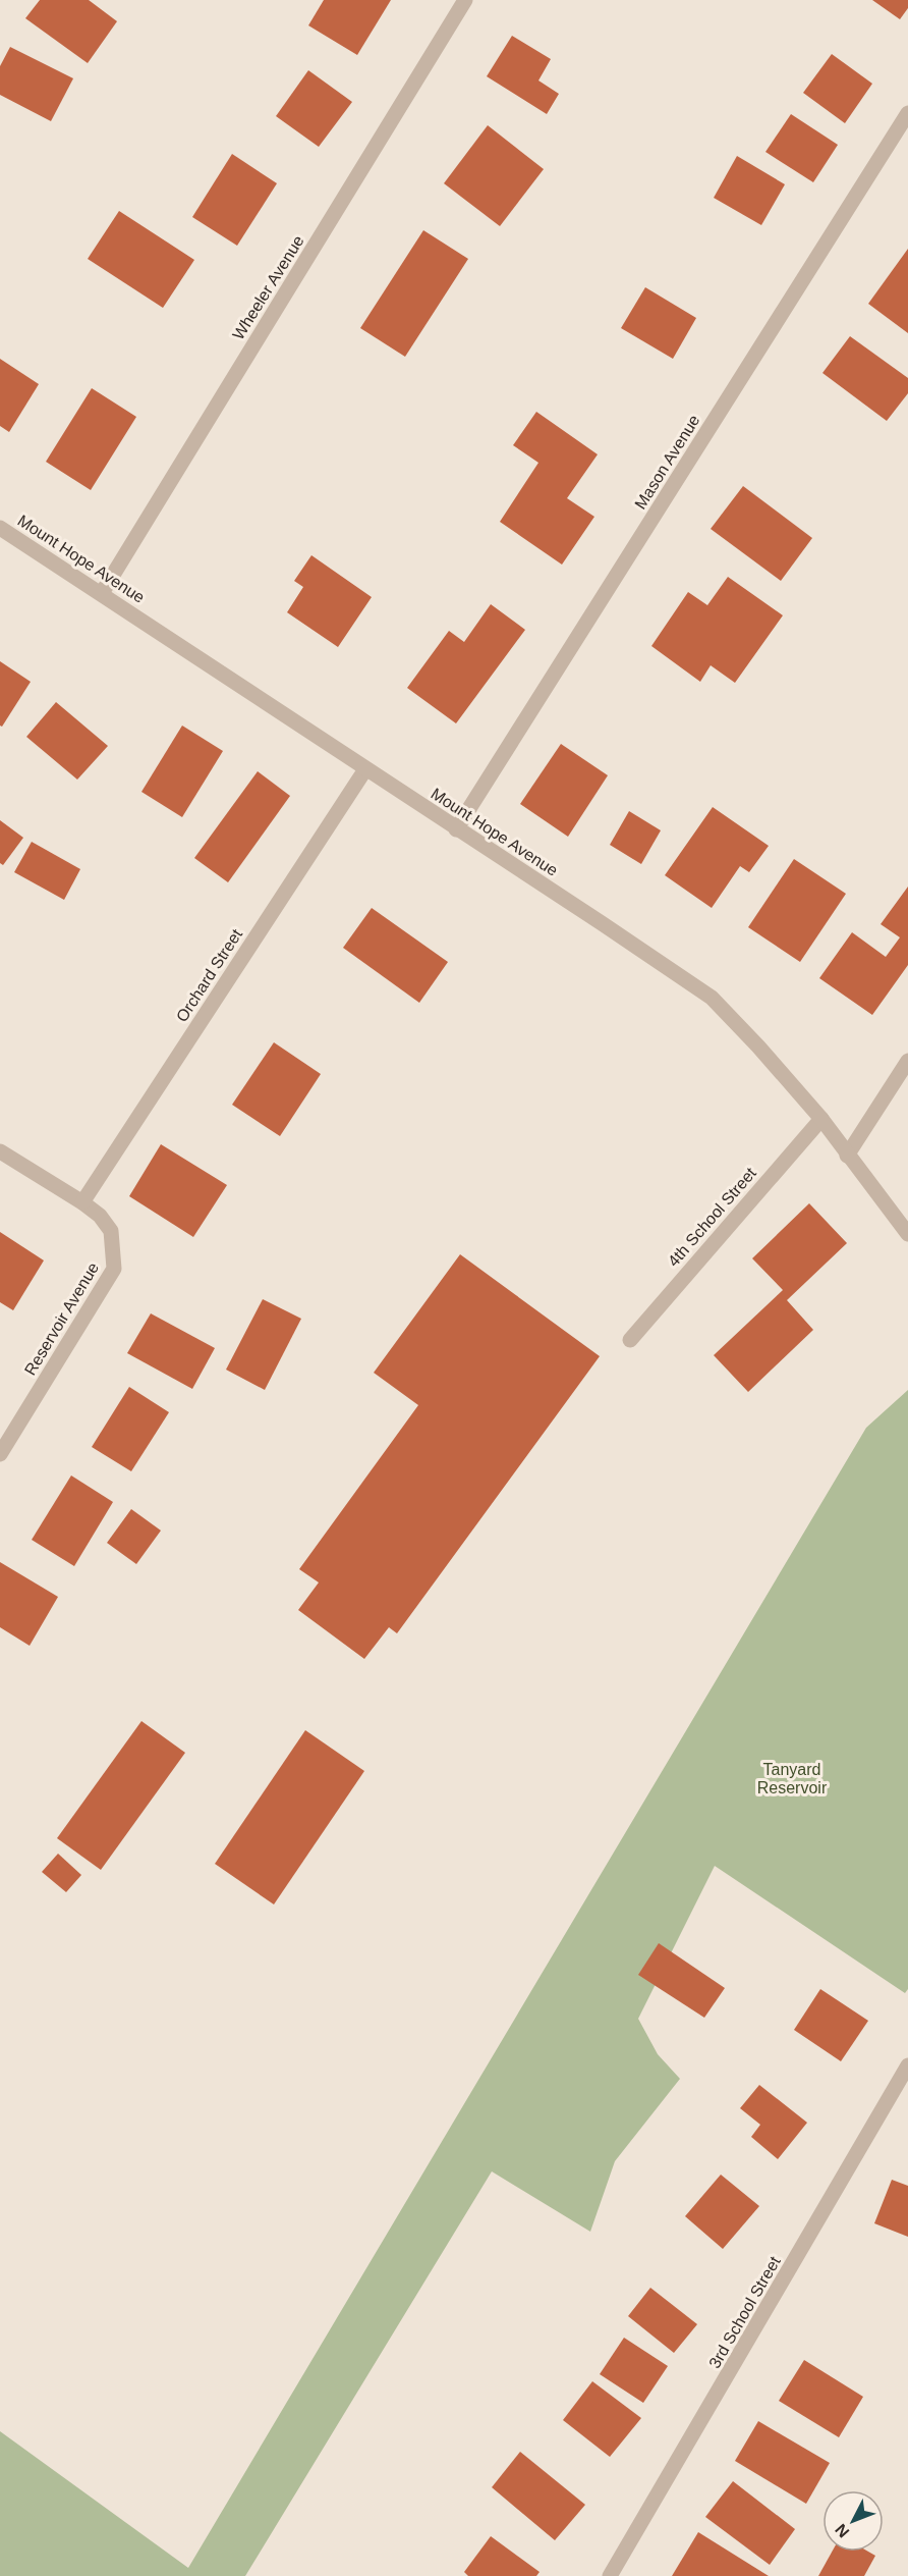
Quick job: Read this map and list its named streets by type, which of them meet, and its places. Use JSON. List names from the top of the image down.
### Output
{
  "streets": {
    "street": [
      "Wheeler Avenue",
      "Mason Avenue",
      "Mount Hope Avenue",
      "Orchard Street",
      "4th School Street",
      "Reservoir Avenue",
      "3rd School Street"
    ]
  },
  "crossings": [
    ["Wheeler Avenue", "Mount Hope Avenue"],
    ["Mason Avenue", "Mount Hope Avenue"],
    ["Mount Hope Avenue", "Orchard Street"],
    ["Mount Hope Avenue", "4th School Street"],
    ["Orchard Street", "Reservoir Avenue"]
  ],
  "parks": ["Tanyard Reservoir"],
  "north": "bottom left"
}
